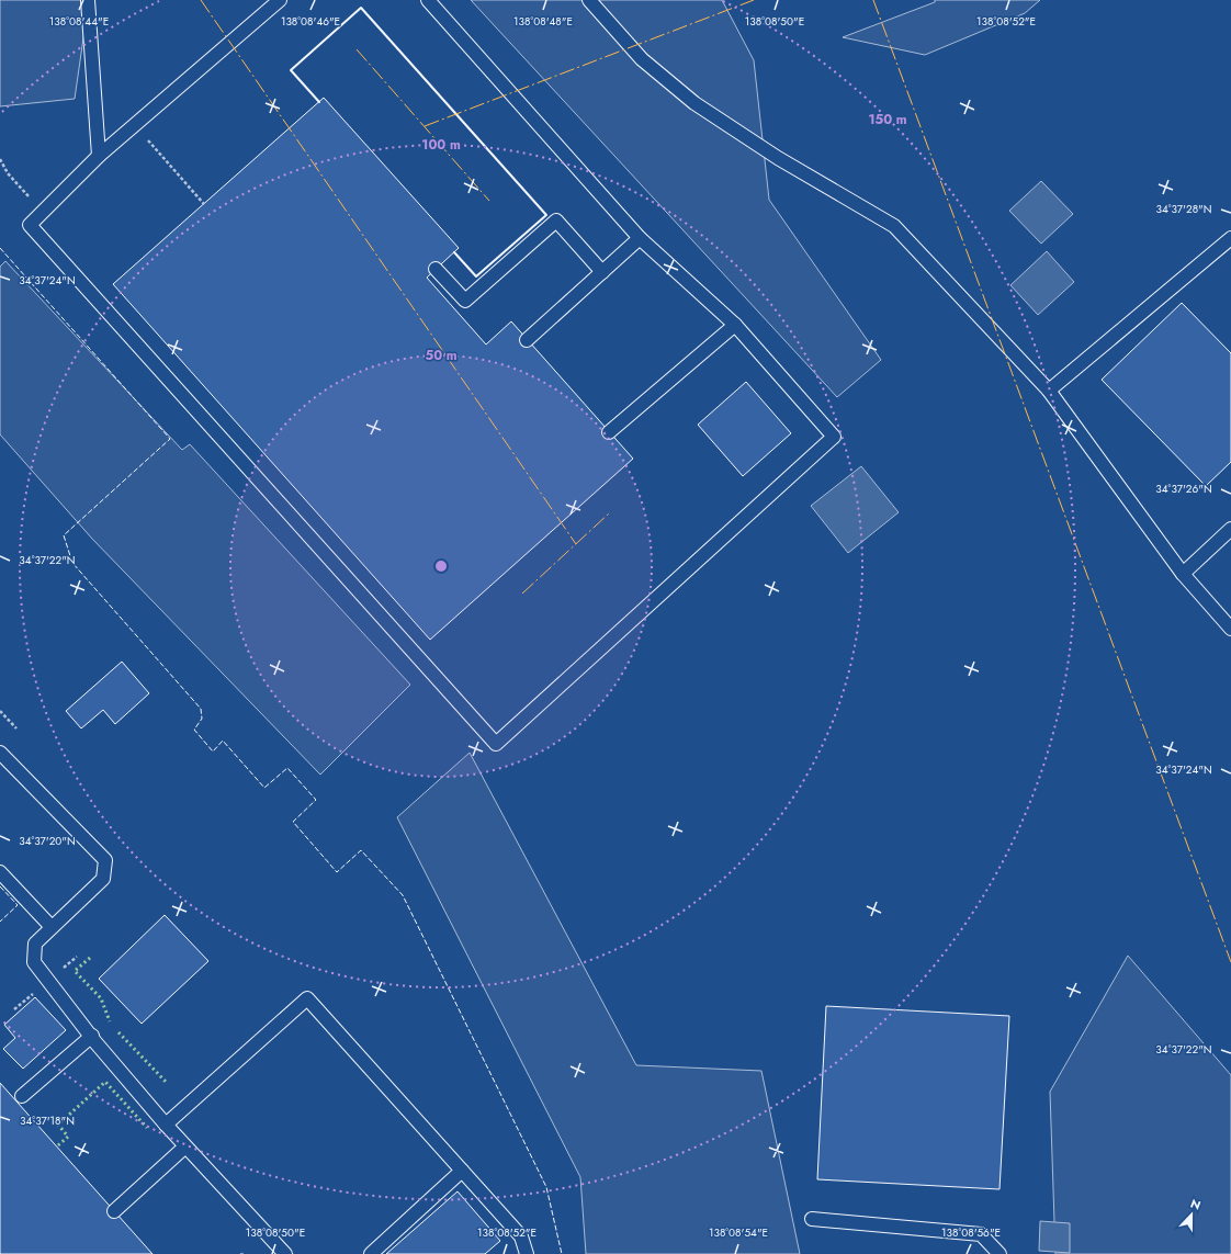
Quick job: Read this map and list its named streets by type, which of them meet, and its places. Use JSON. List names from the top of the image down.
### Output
{
  "north": "top",
  "coordinates": [
    "138°08'44\"E",
    "138°08'46\"E",
    "138°08'48\"E",
    "138°08'50\"E",
    "138°08'52\"E",
    "34°37'28\"N",
    "34°37'24\"N",
    "34°37'26\"N",
    "34°37'22\"N",
    "34°37'20\"N",
    "34°37'18\"N",
    "138°08'54\"E",
    "138°08'56\"E"
  ],
  "rings": ["150 m", "100 m", "50 m"]
}
